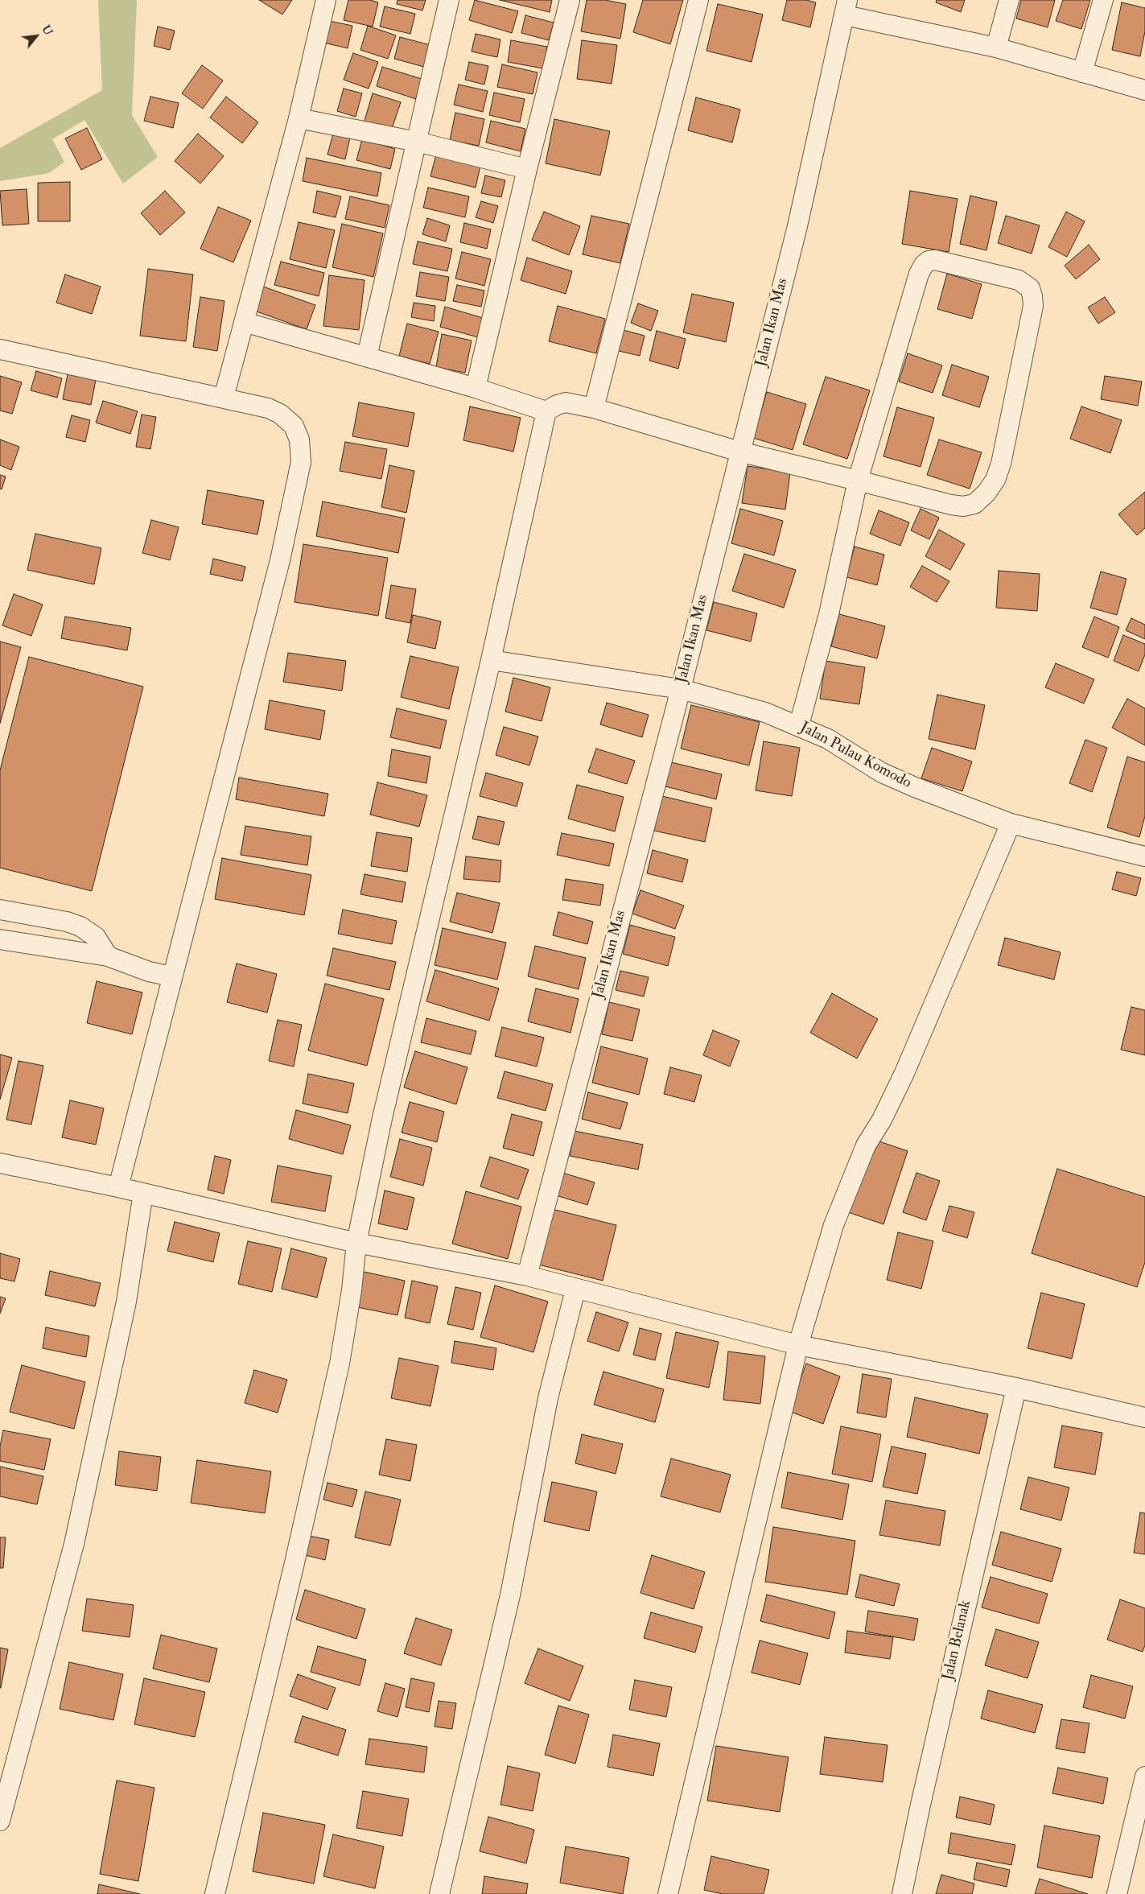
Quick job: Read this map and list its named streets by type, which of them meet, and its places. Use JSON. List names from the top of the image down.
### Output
{
  "streets": {
    "street": ["Jalan Ikan Mas", "Jalan Pulau Komodo", "Jalan Belanak"]
  },
  "crossings": [
    ["Jalan Ikan Mas", "Jalan Pulau Komodo"]
  ],
  "north": "top right"
}
